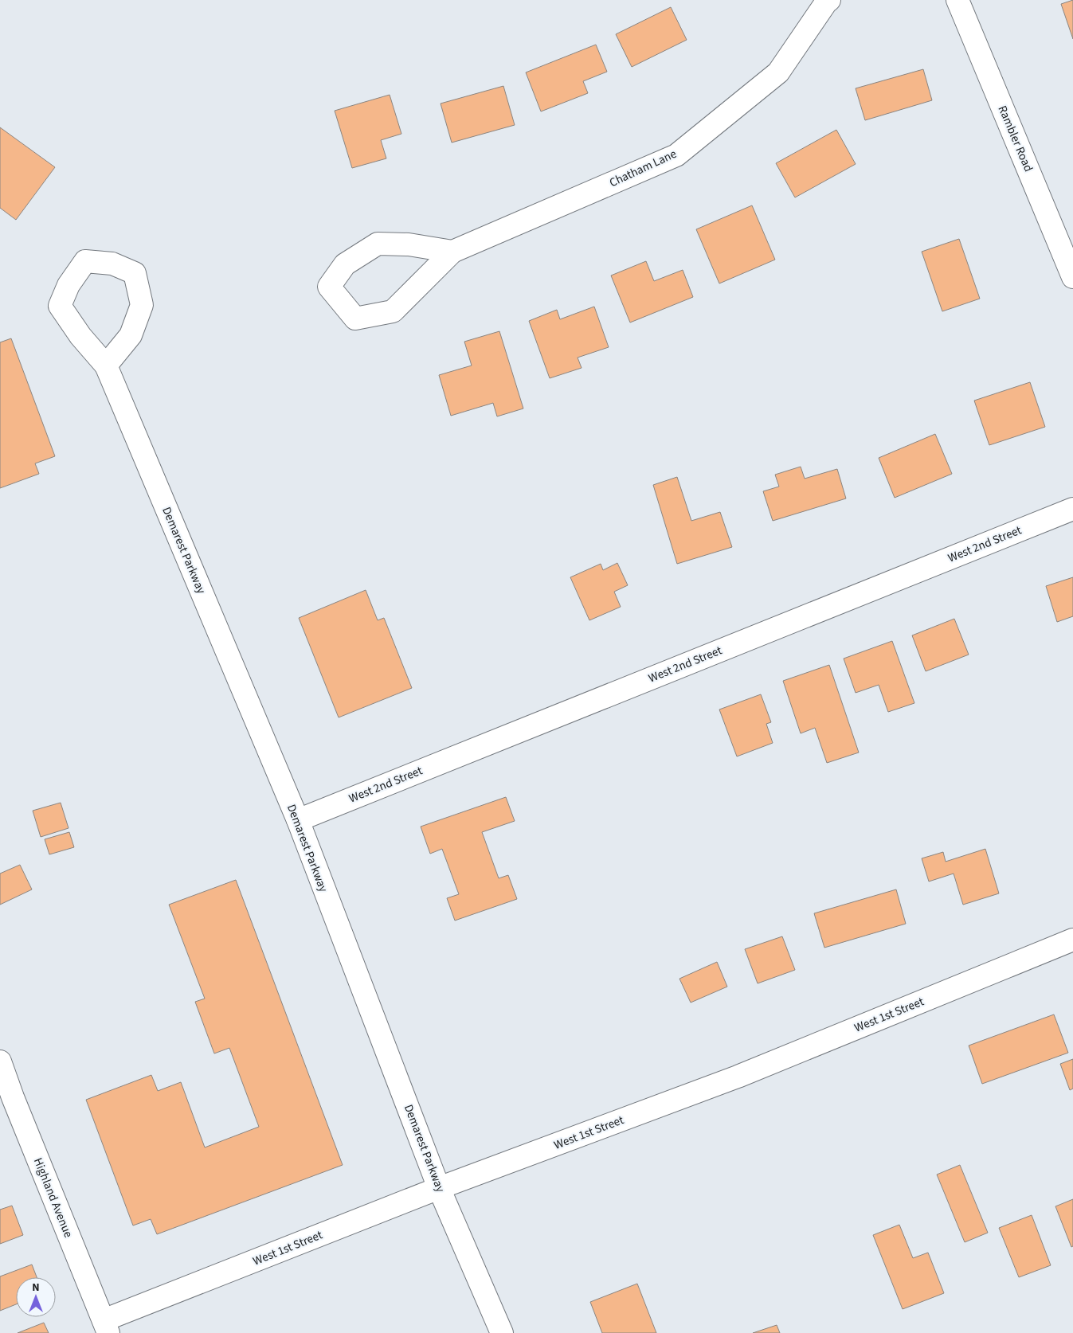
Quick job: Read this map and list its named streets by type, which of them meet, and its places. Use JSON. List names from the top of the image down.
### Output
{
  "streets": {
    "street": [
      "Rambler Road",
      "Chatham Lane",
      "West 2nd Street",
      "Demarest Parkway",
      "West 1st Street",
      "Highland Avenue"
    ]
  },
  "crossings": [
    ["West 2nd Street", "Demarest Parkway"],
    ["Demarest Parkway", "West 1st Street"],
    ["West 1st Street", "Highland Avenue"]
  ],
  "north": "top"
}
